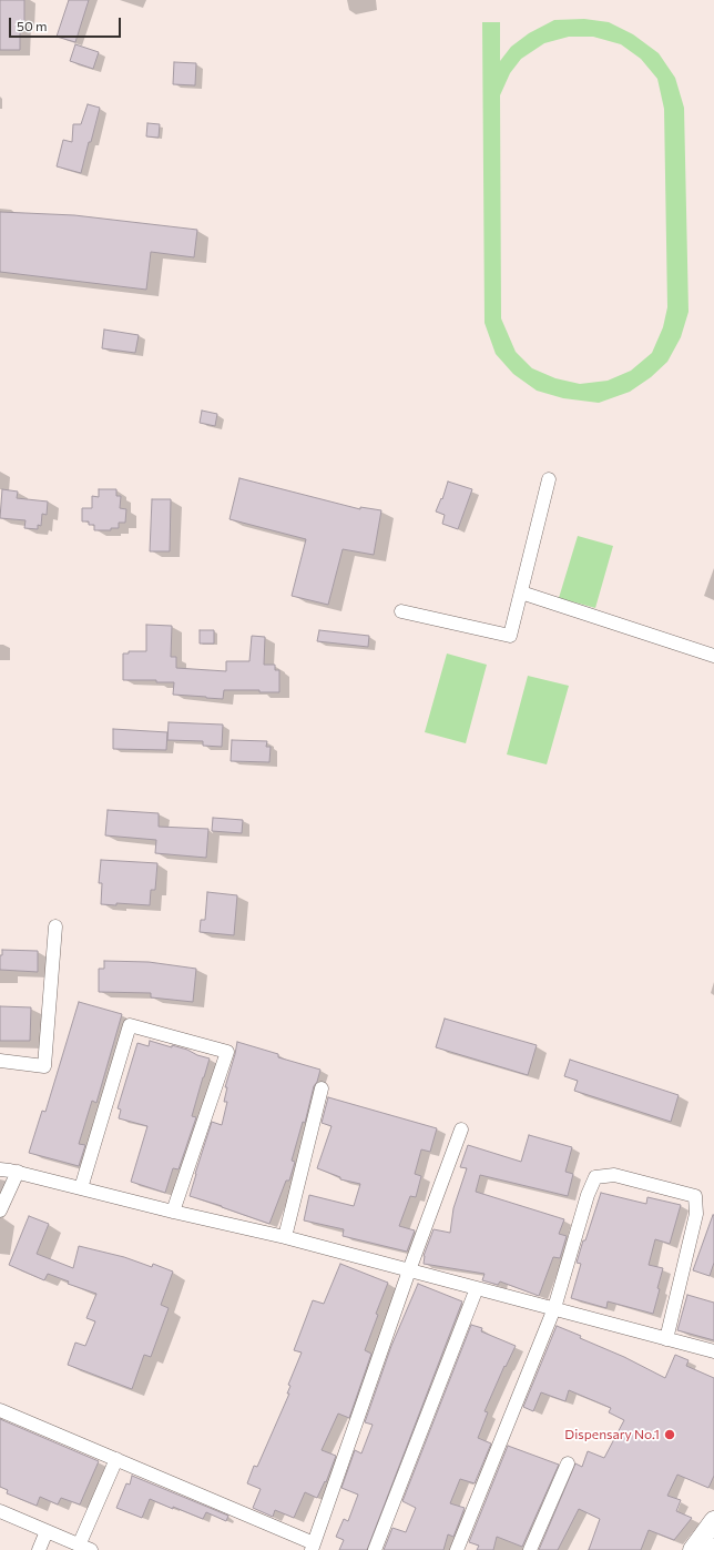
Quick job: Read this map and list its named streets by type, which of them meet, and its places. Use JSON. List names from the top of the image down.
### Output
{
  "places": ["Dispensary No.1"],
  "scale_bar": "50 m"
}
